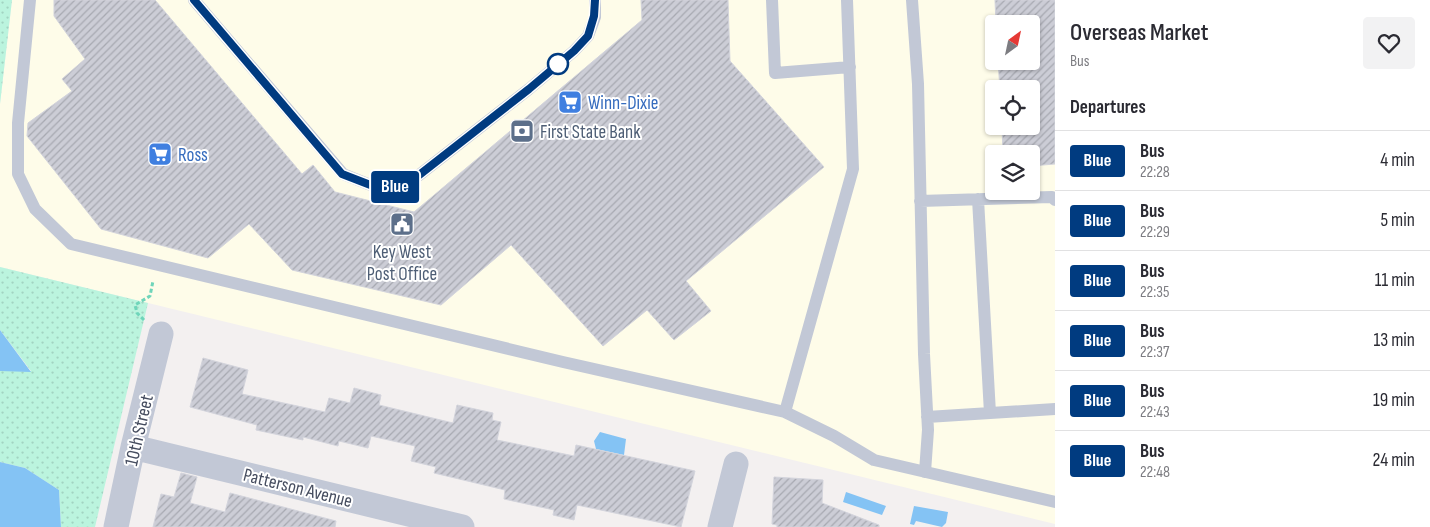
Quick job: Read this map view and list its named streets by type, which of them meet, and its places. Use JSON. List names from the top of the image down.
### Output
{
  "streets": {
    "street": ["10th Street", "Patterson Avenue"]
  },
  "crossings": [
    ["10th Street", "Patterson Avenue"]
  ],
  "places": {
    "supermarket": ["Winn-Dixie", "Ross"],
    "bank": ["First State Bank"],
    "public building": ["Key West Post Office"]
  },
  "lines": ["bus line Blue"],
  "north": "top right",
  "page": {
    "on_map": "Blue",
    "heading": [
      ["Overseas Market", "Bus"],
      "Departures"
    ],
    "list": [
      {
        "mark": "Blue",
        "name": "Bus",
        "note": "22:28",
        "value": "4 min"
      },
      {
        "mark": "Blue",
        "name": "Bus",
        "note": "22:29",
        "value": "5 min"
      },
      {
        "mark": "Blue",
        "name": "Bus",
        "note": "22:35",
        "value": "11 min"
      },
      {
        "mark": "Blue",
        "name": "Bus",
        "note": "22:37",
        "value": "13 min"
      },
      {
        "mark": "Blue",
        "name": "Bus",
        "note": "22:43",
        "value": "19 min"
      },
      {
        "mark": "Blue",
        "name": "Bus",
        "note": "22:48",
        "value": "24 min"
      }
    ]
  }
}
